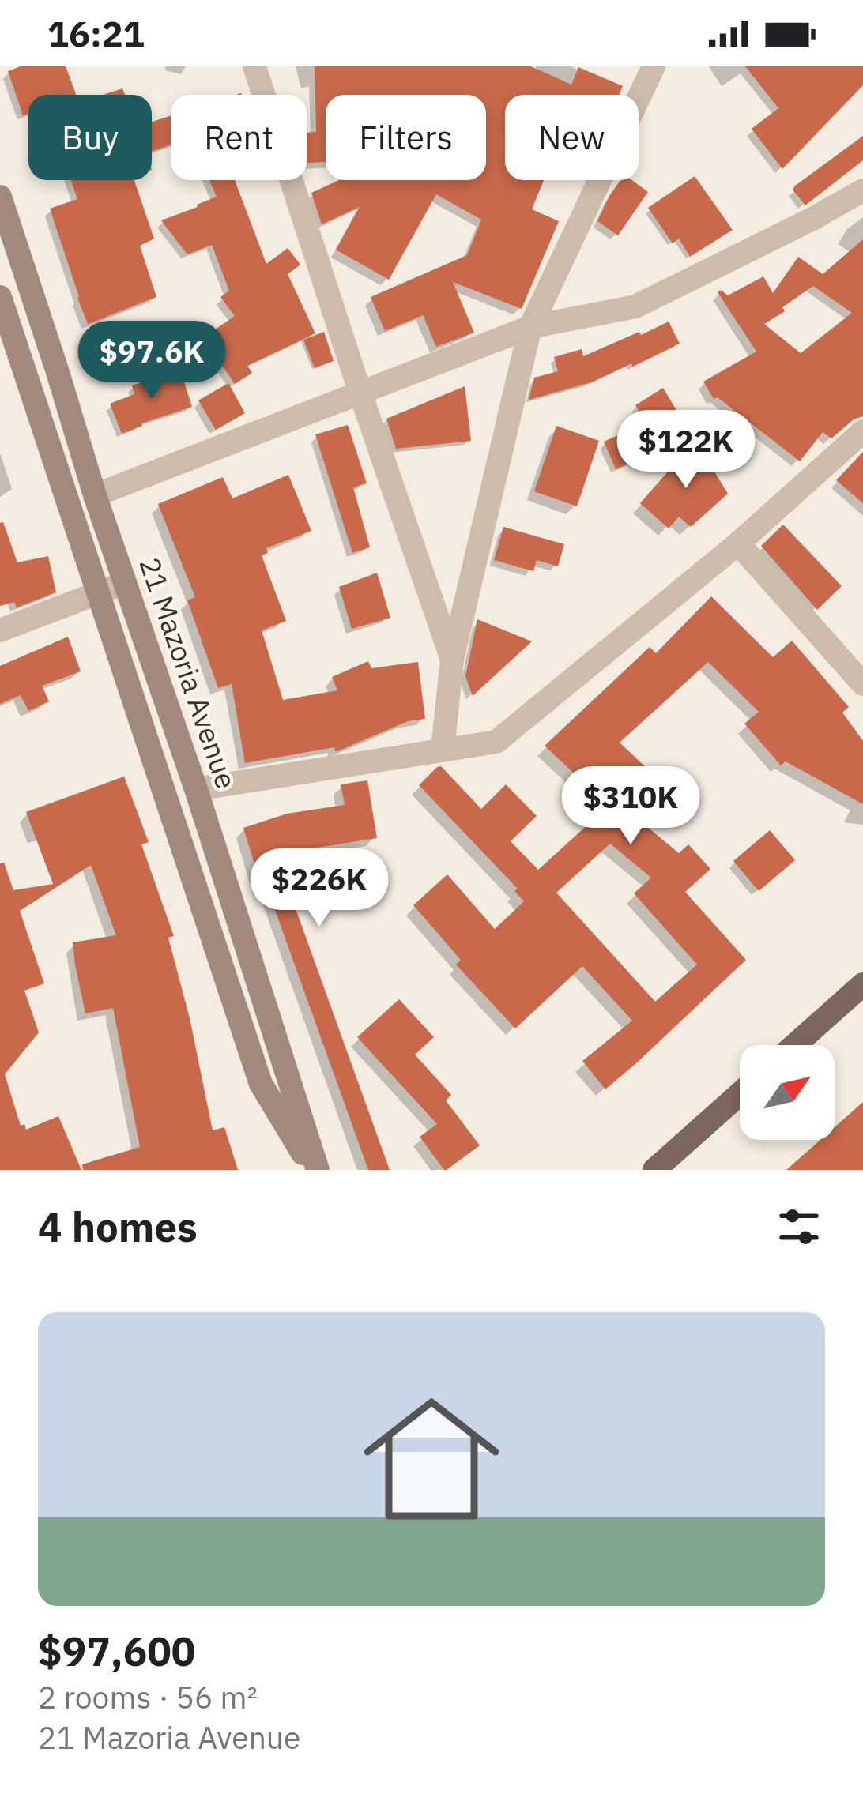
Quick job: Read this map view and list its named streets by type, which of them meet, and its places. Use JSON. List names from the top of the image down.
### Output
{
  "streets": {
    "main road": ["21 Mazoria Avenue"]
  },
  "north": "top right",
  "page": {
    "status": "16:21",
    "chip": [
      "Buy",
      "Rent",
      "Filters",
      "New"
    ],
    "price": [
      "$97.6K",
      "$122K",
      "$310K",
      "$226K"
    ],
    "heading": "4 homes",
    "list": [
      {
        "name": "$97,600",
        "note": "2 rooms · 56 m² · 21 Mazoria Avenue"
      }
    ]
  }
}
